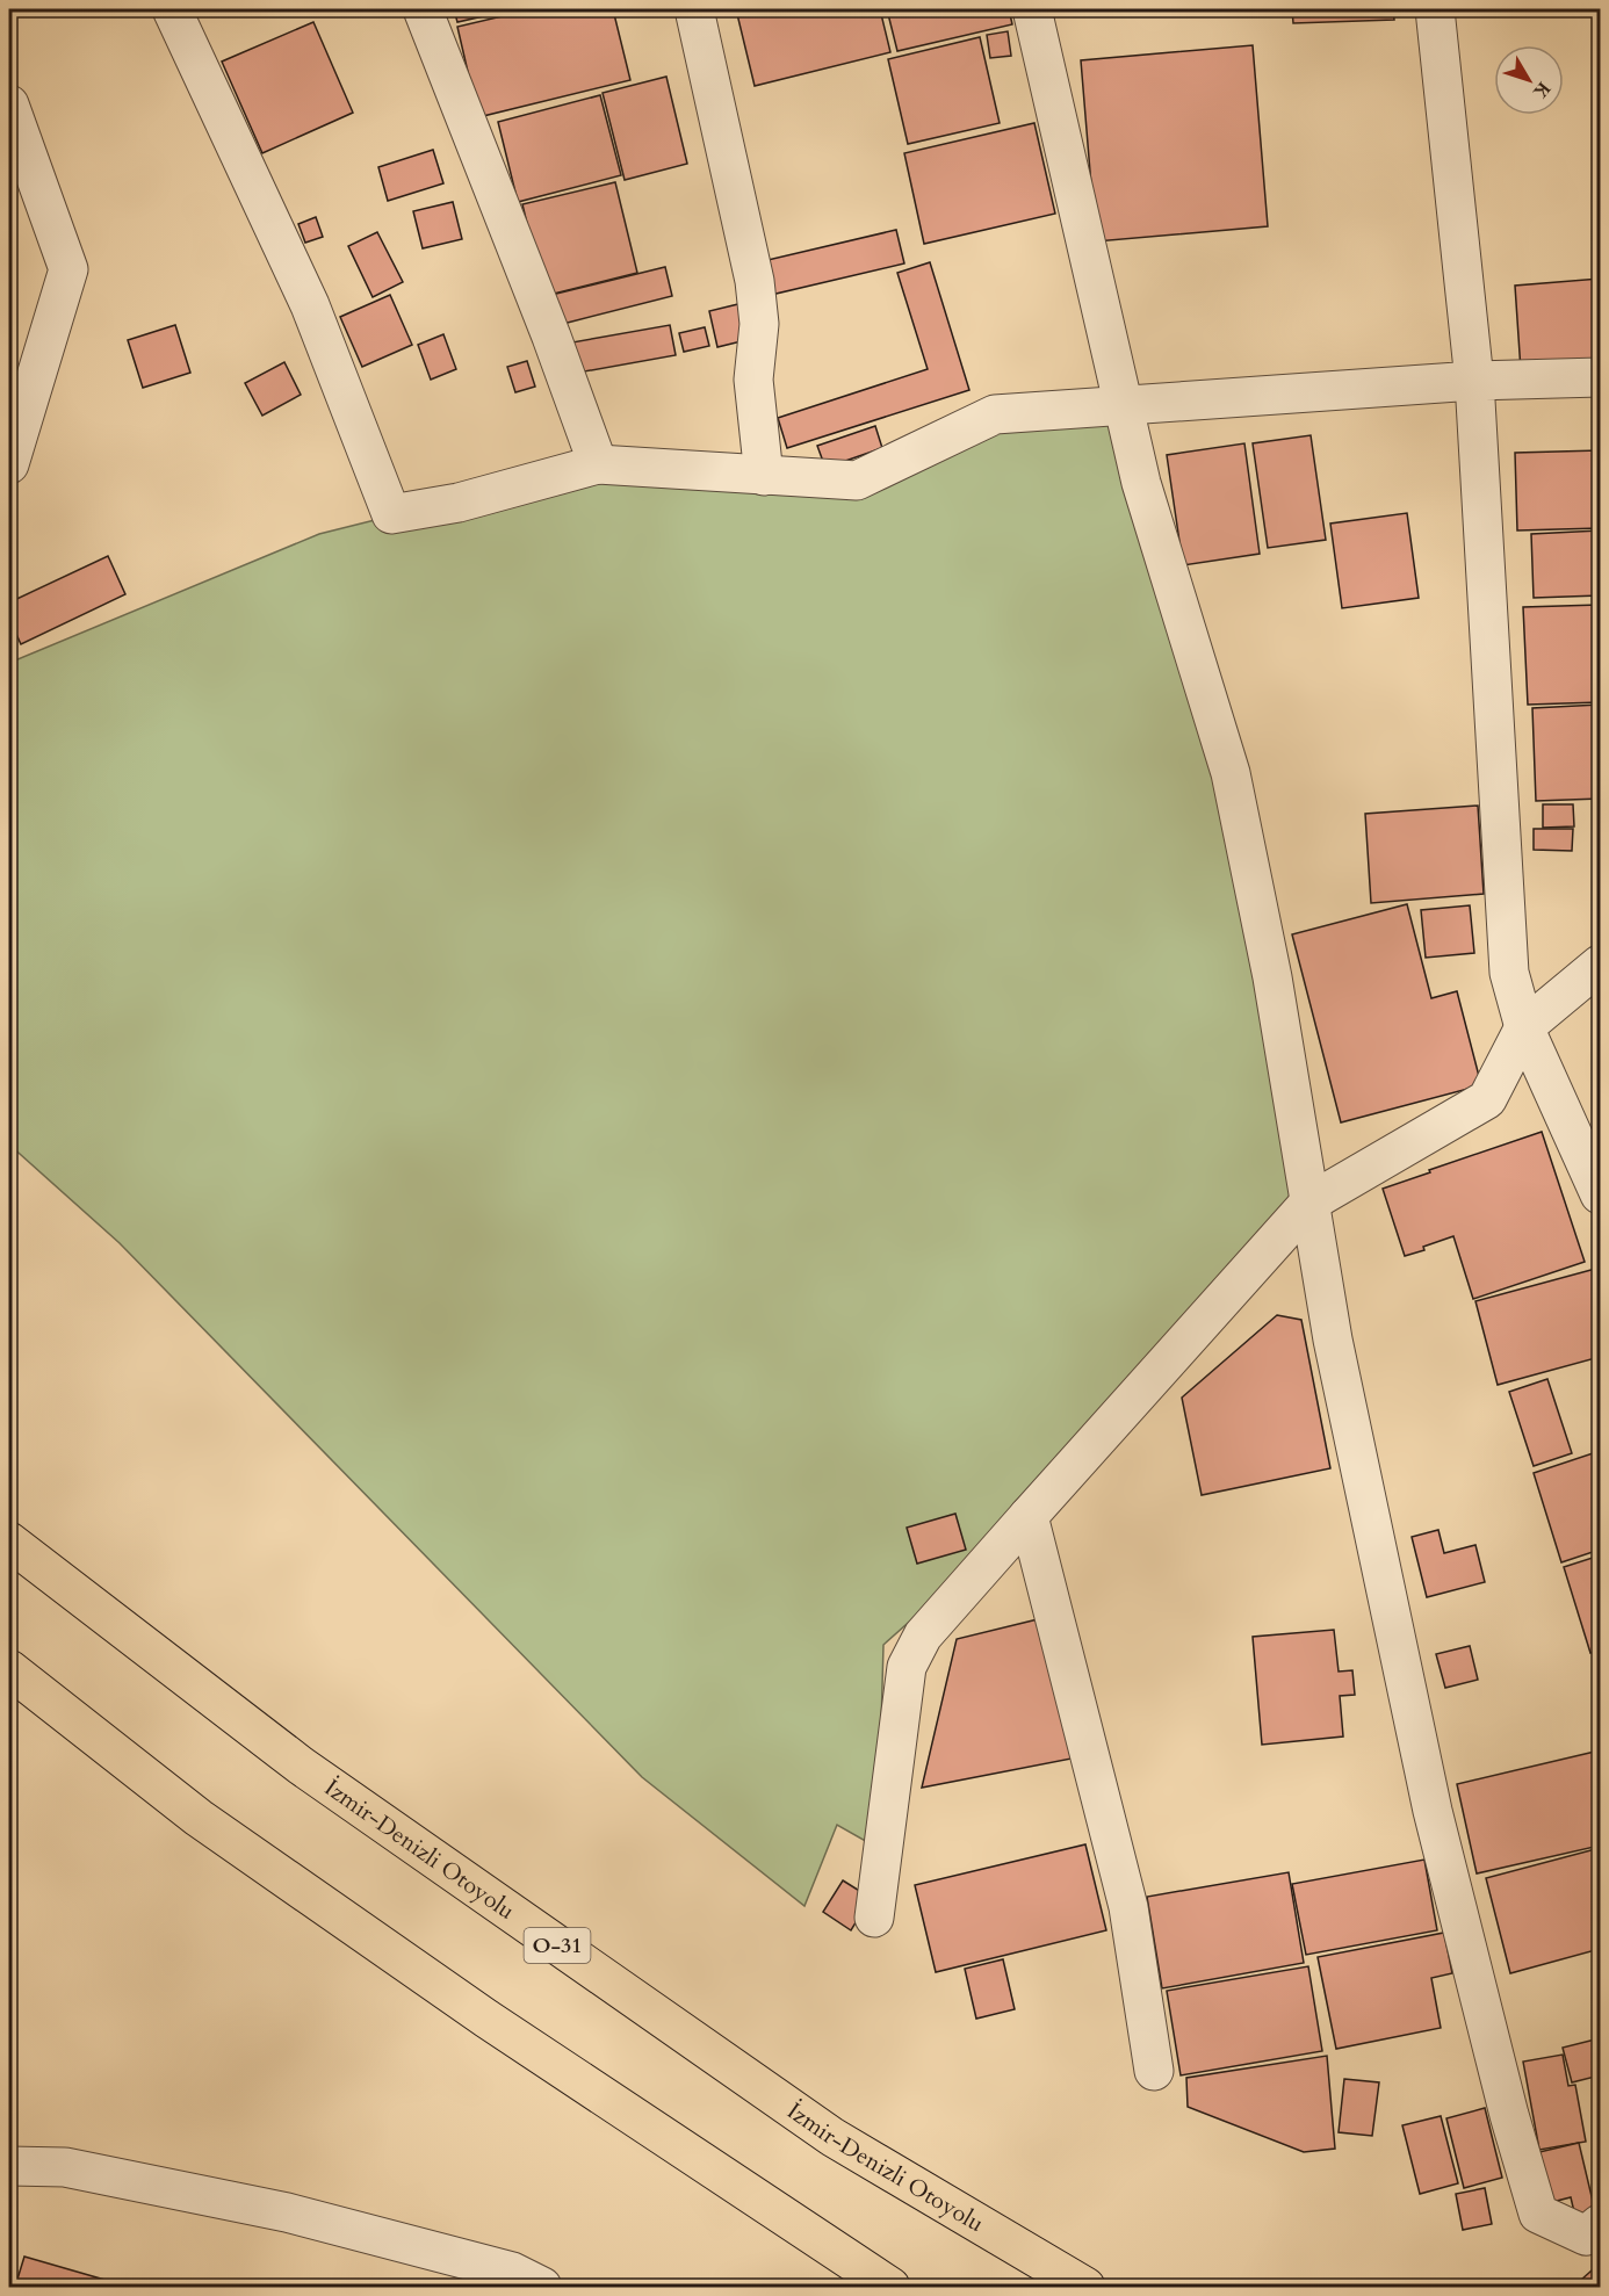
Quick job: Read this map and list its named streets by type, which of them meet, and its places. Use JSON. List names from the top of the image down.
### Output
{
  "streets": {
    "highway": ["İzmir-Denizli Otoyolu", "O-31"]
  },
  "north": "bottom right"
}
